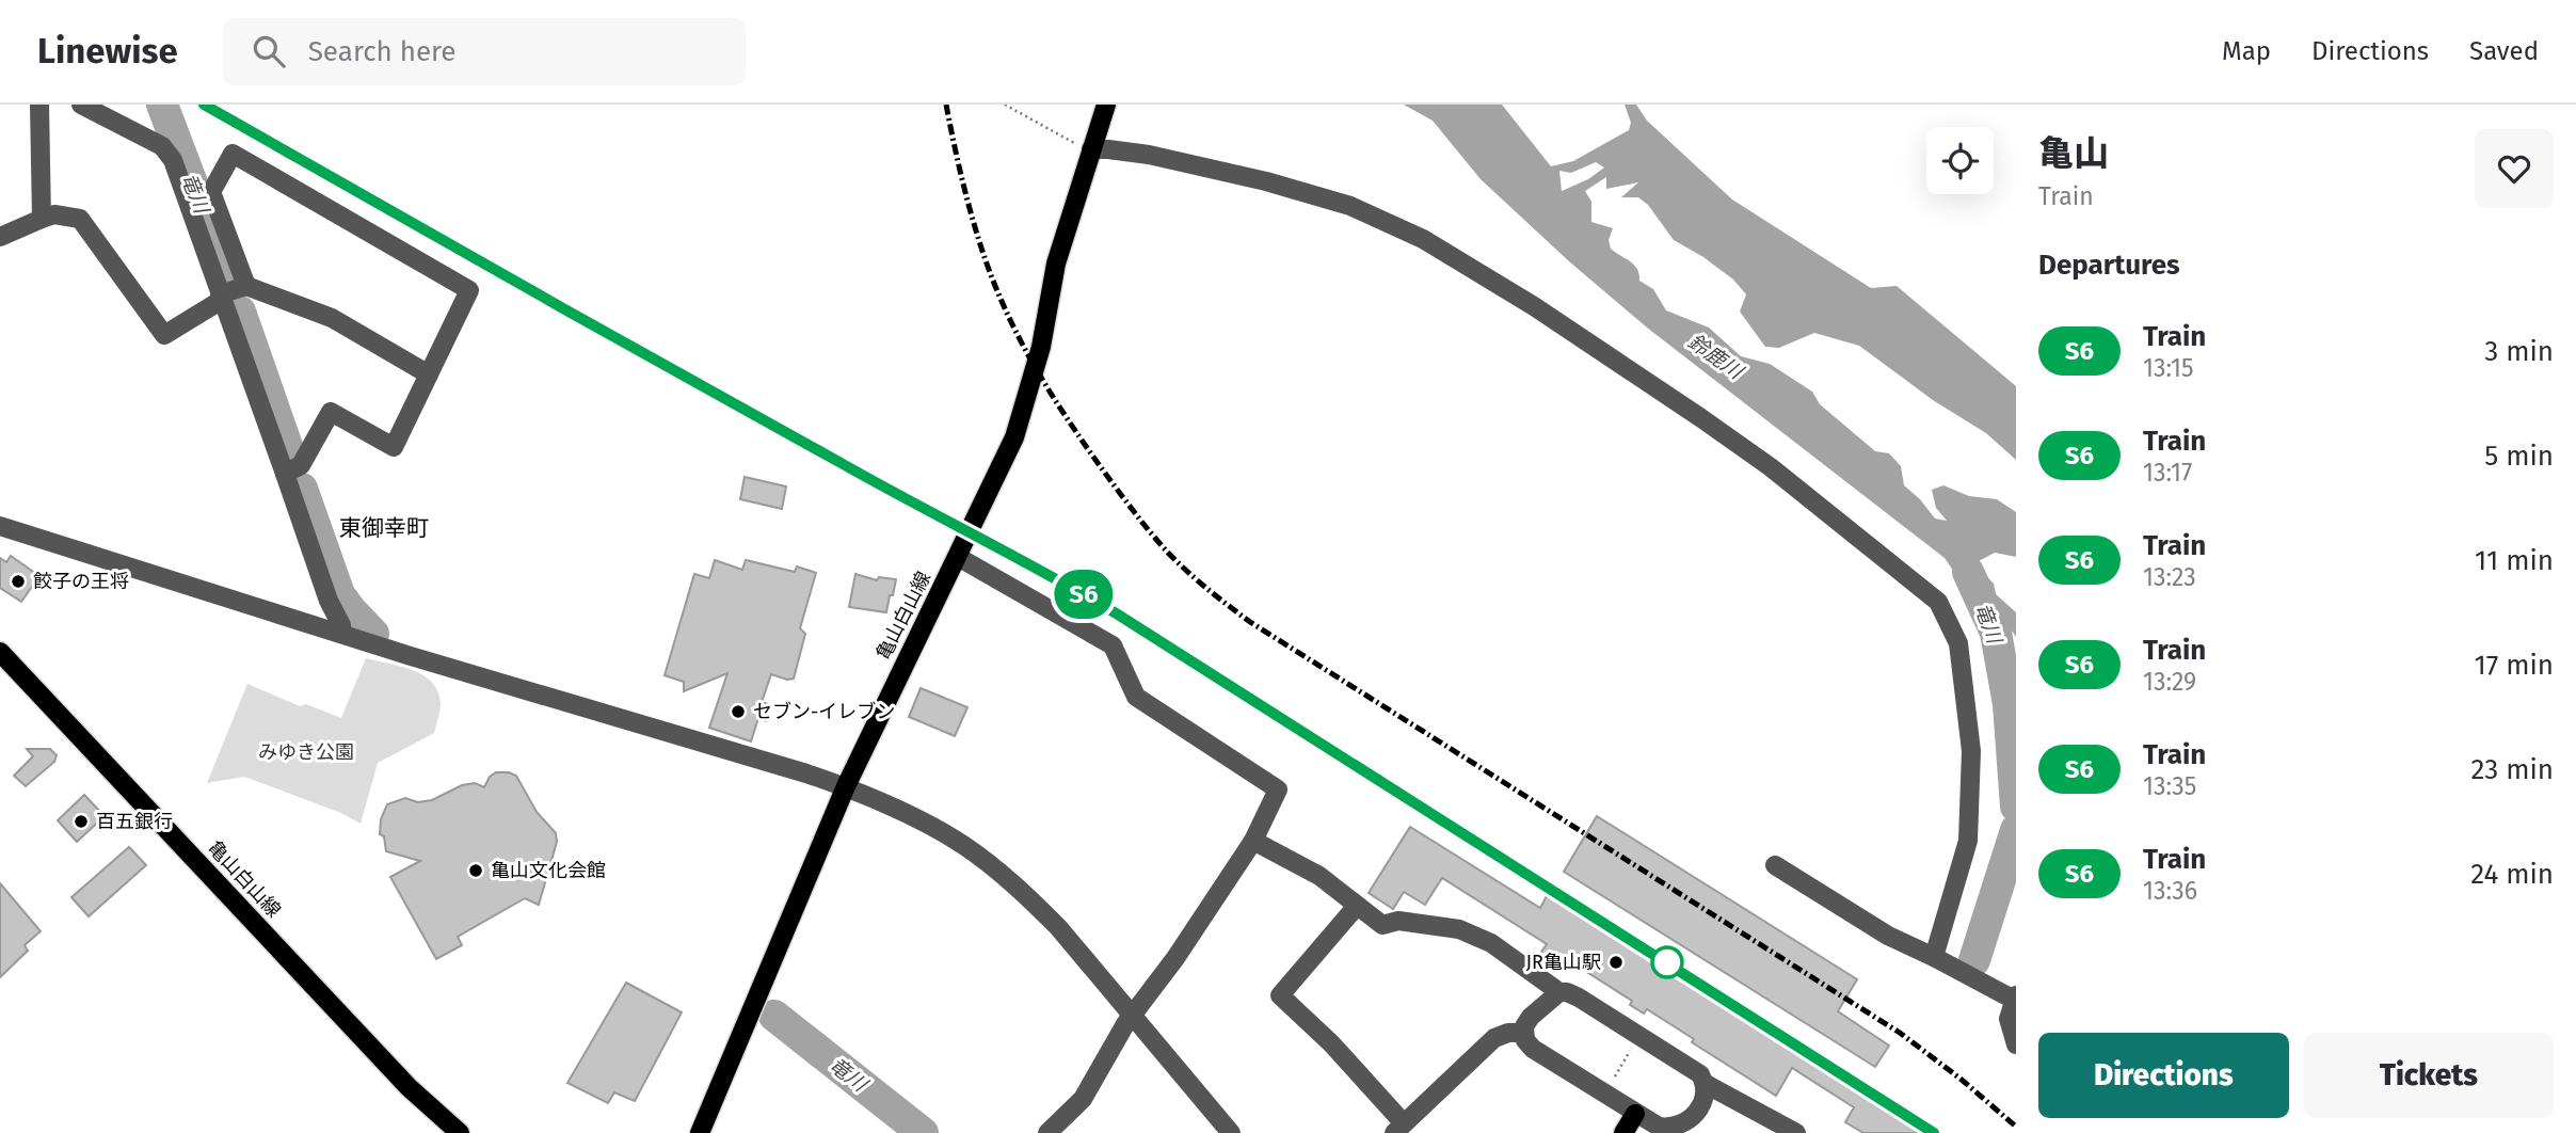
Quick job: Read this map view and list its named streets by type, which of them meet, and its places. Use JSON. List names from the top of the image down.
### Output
{
  "streets": {
    "main road": ["亀山白山線"]
  },
  "districts": ["東御幸町"],
  "water": ["竜川", "鈴鹿川"],
  "parks": ["みゆき公園"],
  "places": [
    "餃子の王将",
    "セブン-イレブン",
    "百五銀行",
    "亀山文化会館",
    "JR亀山駅"
  ],
  "page": {
    "header": "Linewise",
    "search": "Search here",
    "nav": ["Map", "Directions", "Saved"],
    "on_map": "S6",
    "heading": [
      ["亀山", "Train"],
      "Departures"
    ],
    "list": [
      {
        "mark": "S6",
        "name": "Train",
        "note": "13:15",
        "value": "3 min"
      },
      {
        "mark": "S6",
        "name": "Train",
        "note": "13:17",
        "value": "5 min"
      },
      {
        "mark": "S6",
        "name": "Train",
        "note": "13:23",
        "value": "11 min"
      },
      {
        "mark": "S6",
        "name": "Train",
        "note": "13:29",
        "value": "17 min"
      },
      {
        "mark": "S6",
        "name": "Train",
        "note": "13:35",
        "value": "23 min"
      },
      {
        "mark": "S6",
        "name": "Train",
        "note": "13:36",
        "value": "24 min"
      }
    ],
    "buttons": ["Directions", "Tickets"]
  }
}
